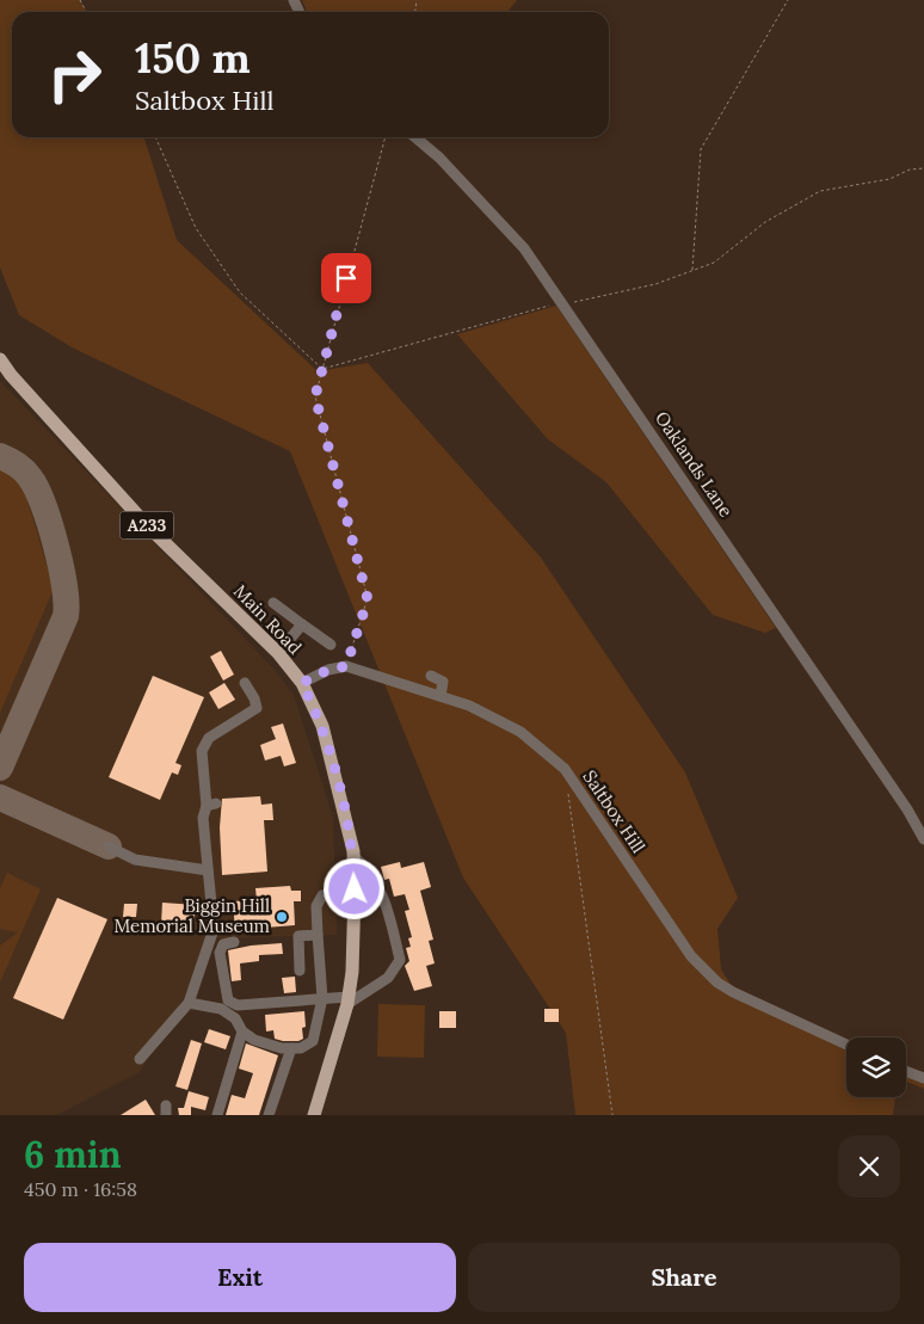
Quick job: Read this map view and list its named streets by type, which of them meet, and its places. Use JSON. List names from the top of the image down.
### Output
{
  "streets": {
    "main road": ["A233", "Main Road"],
    "street": ["Oaklands Lane", "Saltbox Hill"]
  },
  "places": ["Biggin Hill Memorial Museum"],
  "page": {
    "turn": ["150 m", "Saltbox Hill"],
    "heading": ["6 min", "450 m · 16:58"],
    "buttons": ["Exit", "Share"]
  }
}
